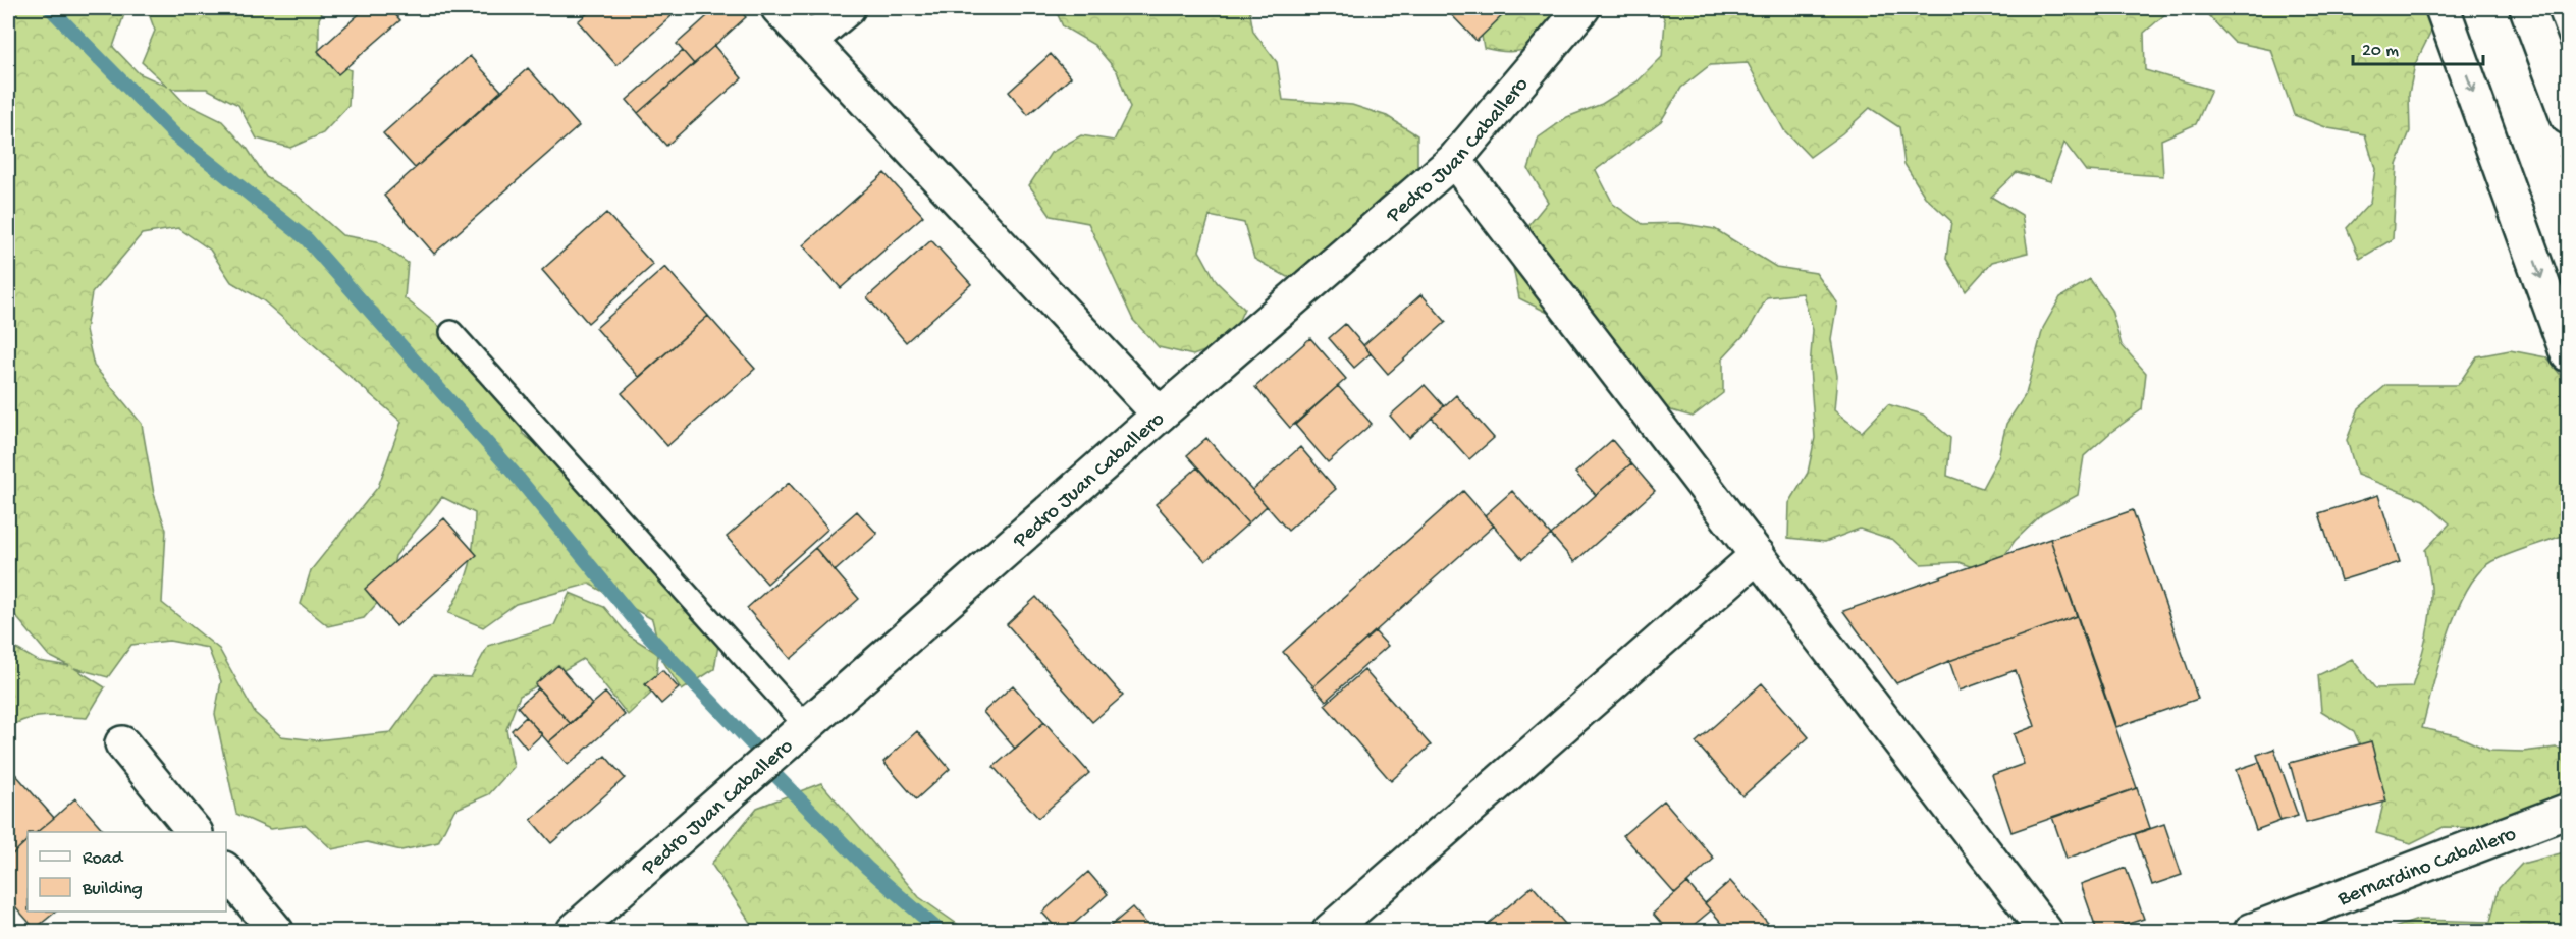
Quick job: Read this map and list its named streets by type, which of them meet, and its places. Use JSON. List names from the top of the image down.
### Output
{
  "streets": {
    "street": ["Pedro Juan Caballero", "Bernardino Caballero"]
  },
  "legend": ["Road", "Building"],
  "scale_bar": "20 m"
}
